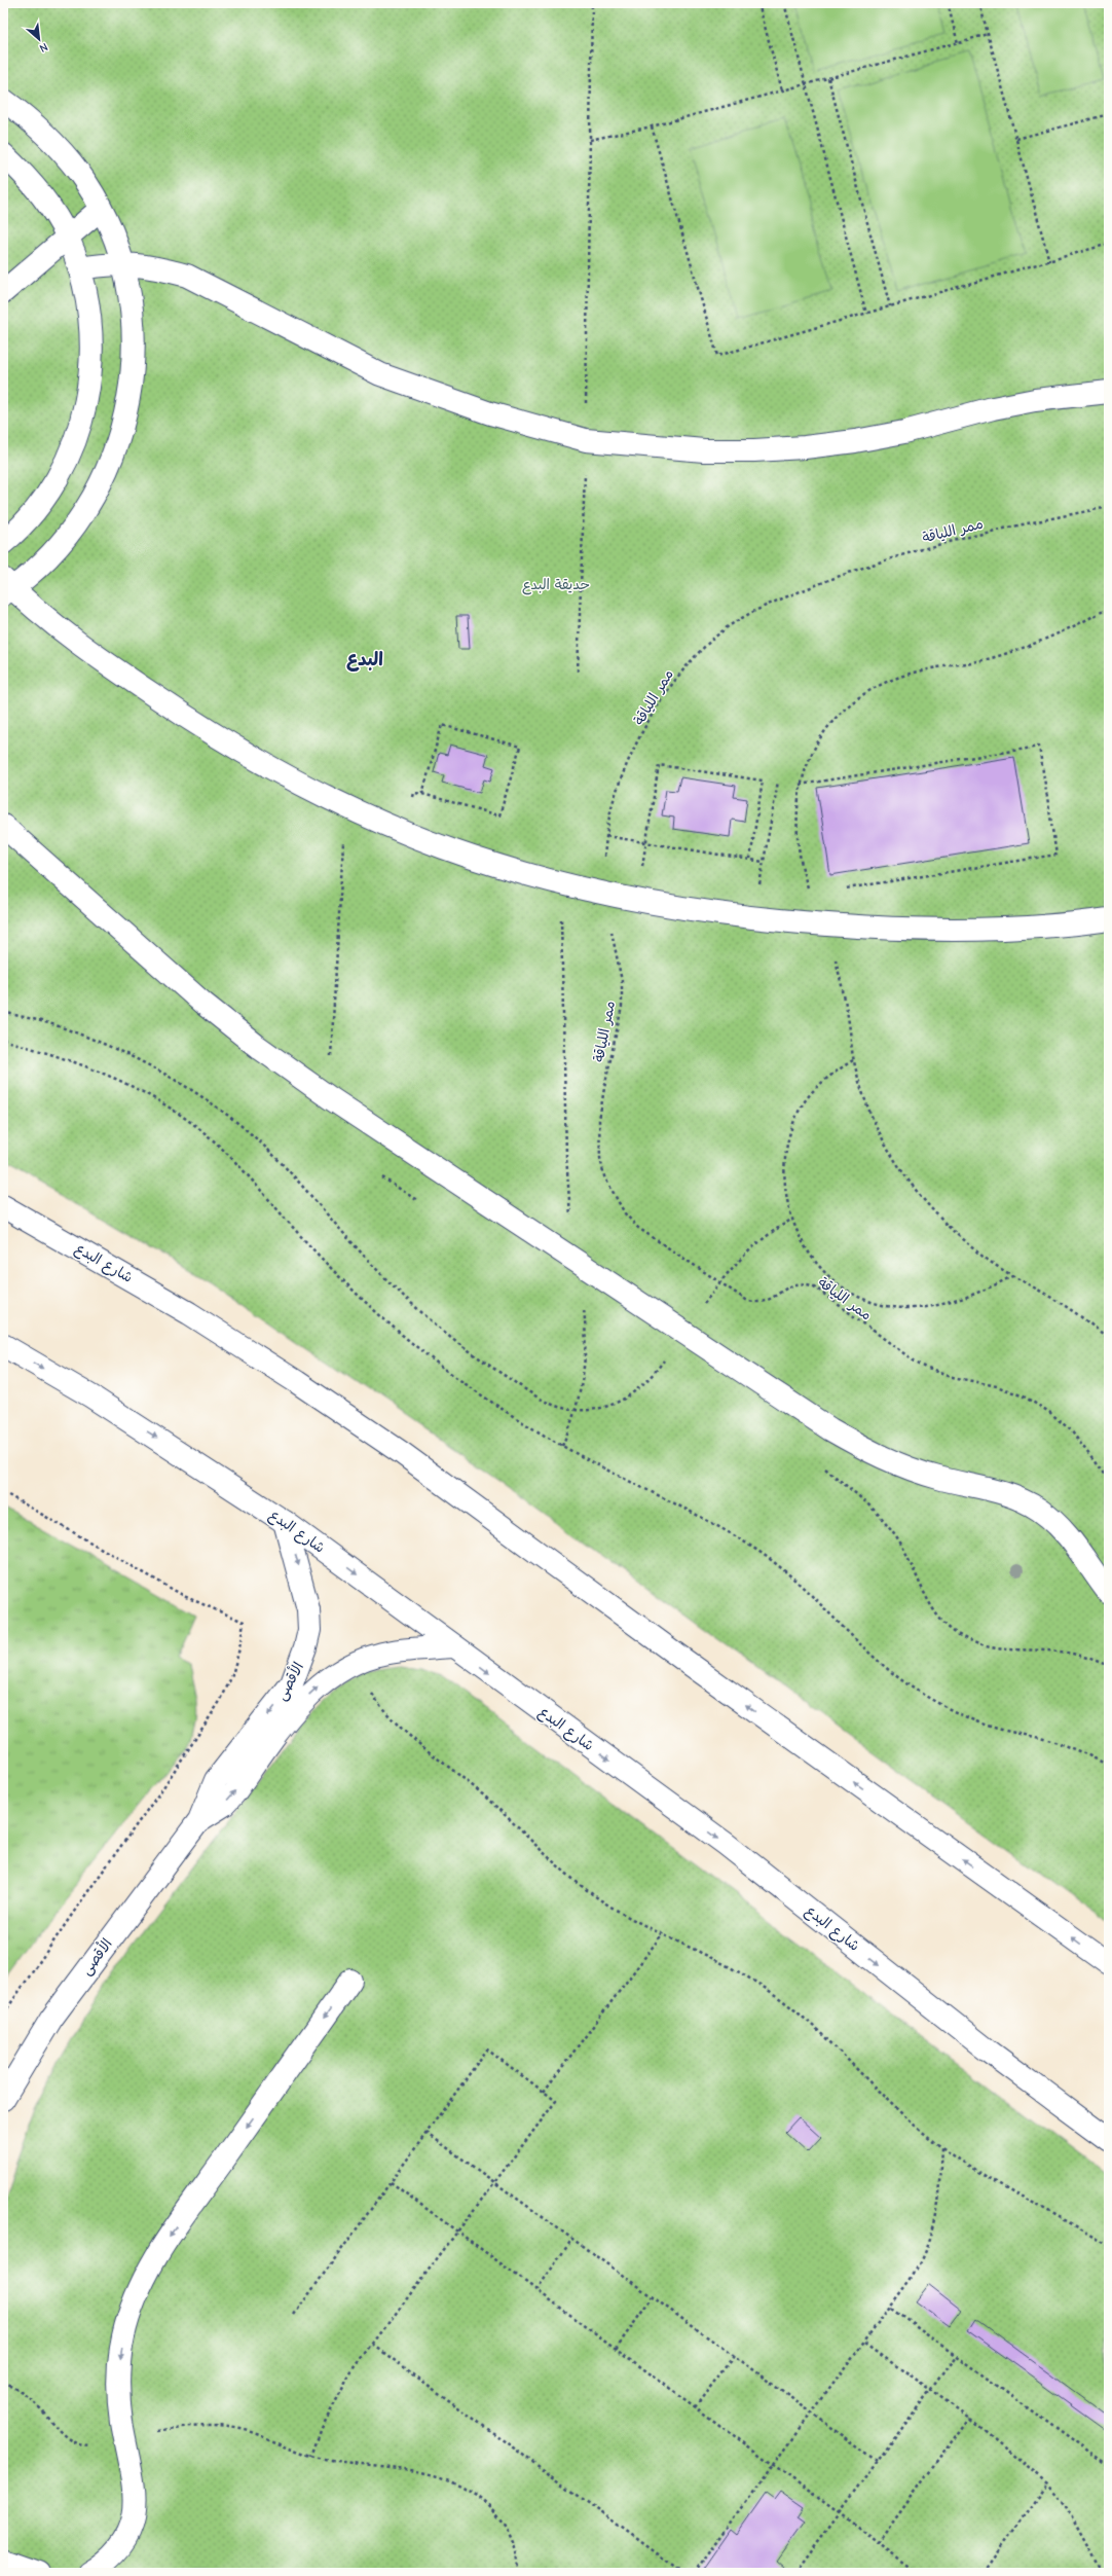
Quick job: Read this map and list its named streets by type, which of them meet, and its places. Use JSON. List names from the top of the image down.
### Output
{
  "streets": {
    "street": ["شارع البدع", "الأقصى"],
    "path": ["ممر اللياقة"]
  },
  "crossings": [
    ["شارع البدع", "الأقصى"]
  ],
  "districts": ["البدع"],
  "parks": ["حديقة البدع"],
  "north": "bottom right"
}
